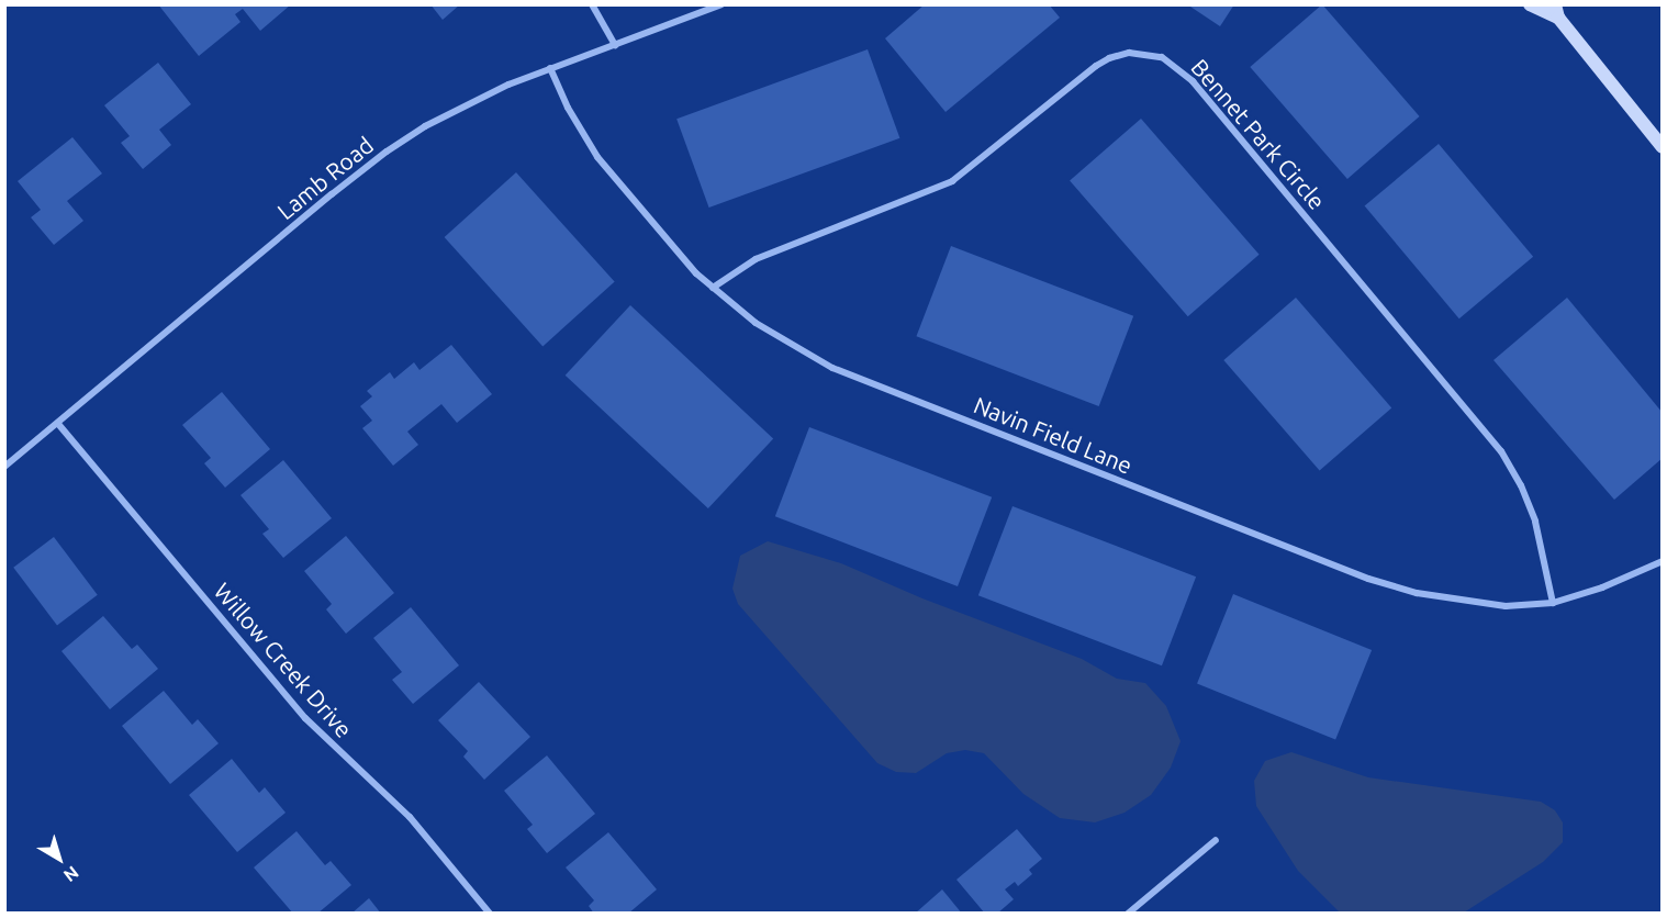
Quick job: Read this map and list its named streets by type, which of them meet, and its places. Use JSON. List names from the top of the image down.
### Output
{
  "streets": {
    "street": [
      "Bennet Park Circle",
      "Lamb Road",
      "Navin Field Lane",
      "Willow Creek Drive"
    ]
  },
  "crossings": [
    ["Bennet Park Circle", "Navin Field Lane"],
    ["Lamb Road", "Navin Field Lane"],
    ["Lamb Road", "Willow Creek Drive"]
  ],
  "north": "bottom right"
}
